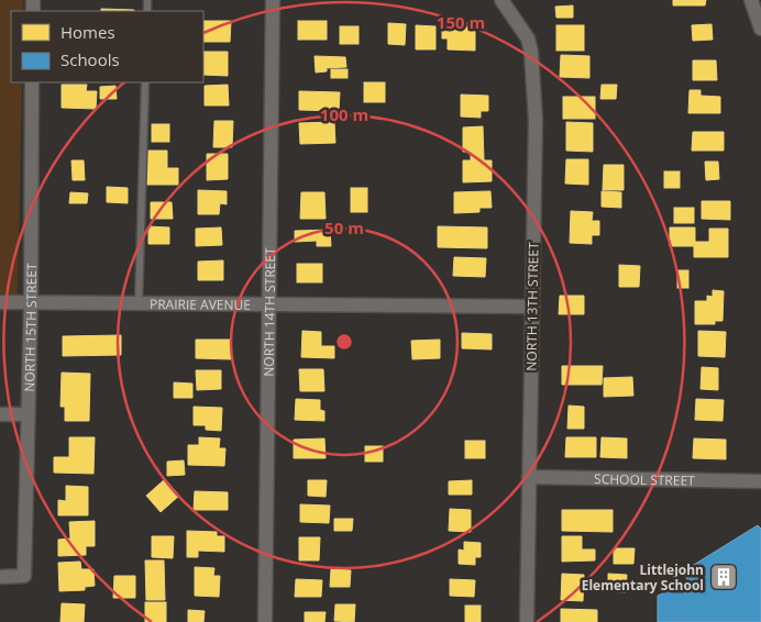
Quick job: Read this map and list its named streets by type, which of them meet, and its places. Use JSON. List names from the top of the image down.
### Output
{
  "streets": {
    "street": [
      "PRAIRIE AVENUE",
      "NORTH 13TH STREET",
      "NORTH 14TH STREET",
      "NORTH 15TH STREET",
      "SCHOOL STREET"
    ]
  },
  "crossings": [
    ["PRAIRIE AVENUE", "NORTH 13TH STREET"],
    ["PRAIRIE AVENUE", "NORTH 14TH STREET"],
    ["PRAIRIE AVENUE", "NORTH 15TH STREET"],
    ["NORTH 13TH STREET", "SCHOOL STREET"]
  ],
  "places": {
    "building": ["Littlejohn Elementary School"]
  },
  "legend": ["Homes", "Schools"],
  "rings": ["150 m", "100 m", "50 m"]
}
